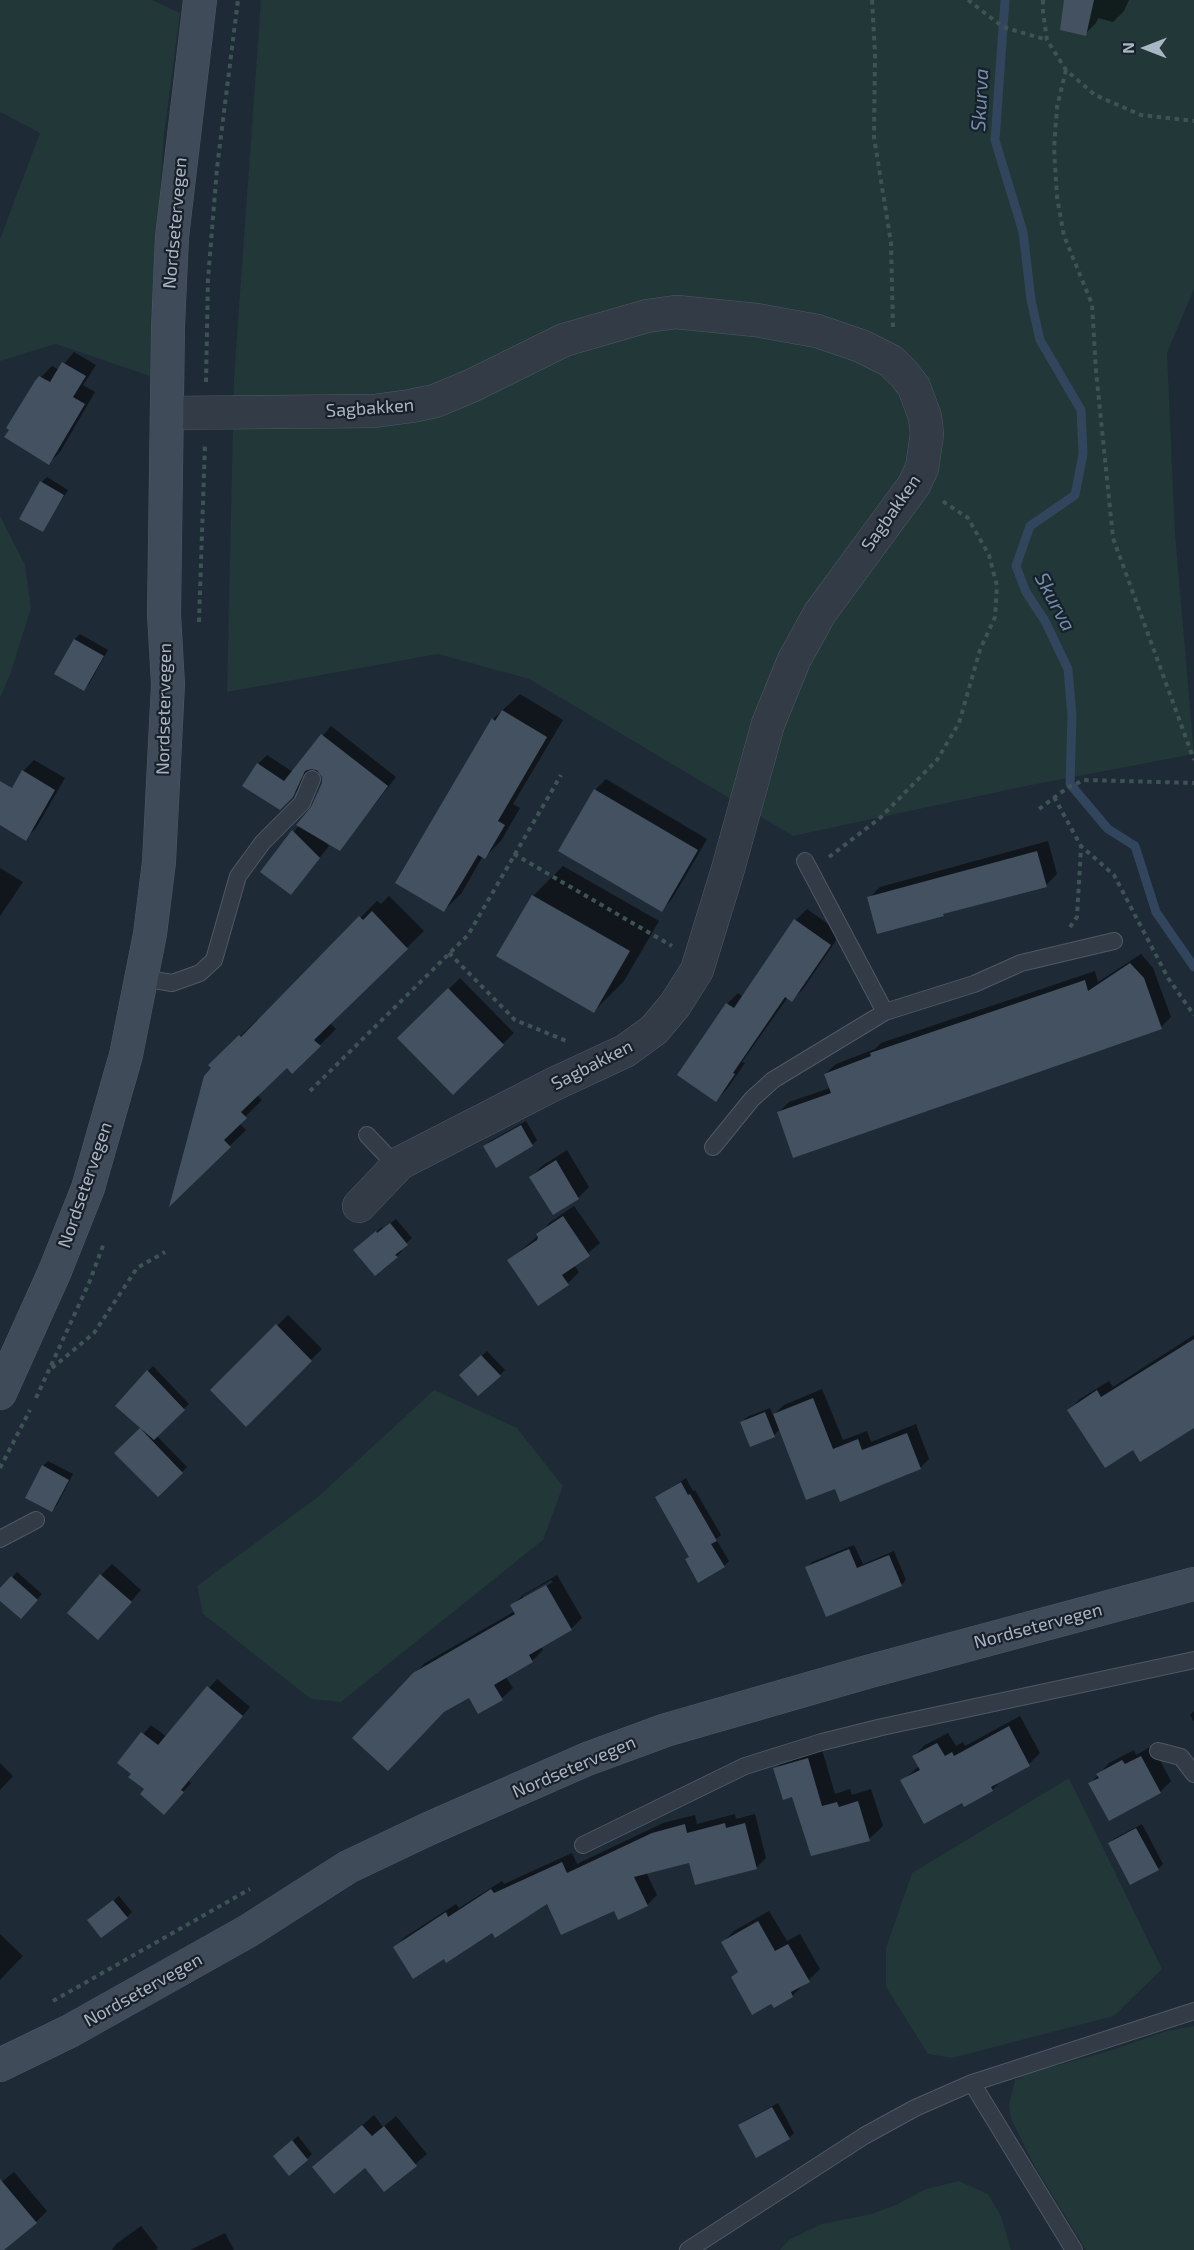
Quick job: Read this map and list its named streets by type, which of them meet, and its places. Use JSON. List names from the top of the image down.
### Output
{
  "streets": {
    "main road": ["Nordsetervegen"],
    "street": ["Sagbakken"]
  },
  "crossings": [
    ["Nordsetervegen", "Sagbakken"]
  ],
  "water": ["Skurva"],
  "north": "left"
}
